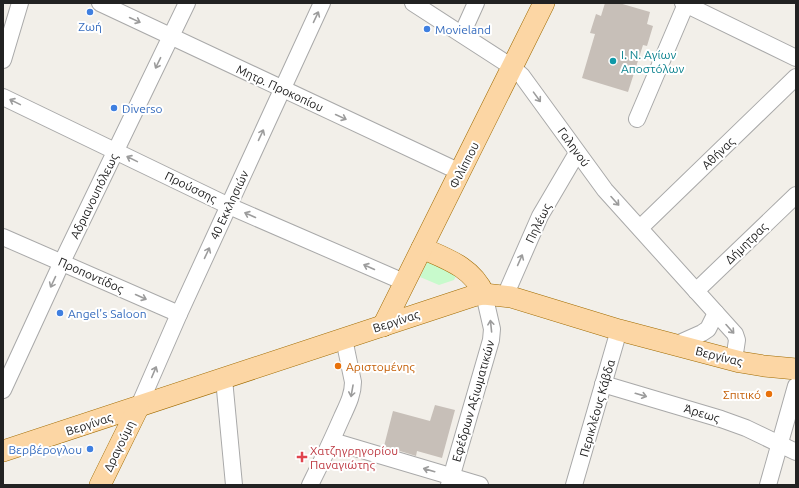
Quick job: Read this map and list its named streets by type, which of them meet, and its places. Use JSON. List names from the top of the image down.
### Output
{
  "streets": {
    "main road": ["Φιλίππου", "Βεργίνας", "Δραγούμη"],
    "street": [
      "Μητρ. Προκοπίου",
      "Γαληνού",
      "Αθήνας",
      "Προύσσης",
      "Αδριανουπόλεως",
      "40 Εκκλησιών",
      "Πηλέως",
      "Δήμητρας",
      "Προποντίδος",
      "Εφέδρων Αξιωματικών",
      "Περικλέους Κάβδα",
      "Άρεως"
    ]
  },
  "crossings": [
    ["Μητρ. Προκοπίου", "Φιλίππου"],
    ["Μητρ. Προκοπίου", "Αδριανουπόλεως"],
    ["Μητρ. Προκοπίου", "40 Εκκλησιών"],
    ["Γαληνού", "Αθήνας"],
    ["Γαληνού", "Φιλίππου"],
    ["Γαληνού", "Πηλέως"],
    ["Γαληνού", "Δήμητρας"],
    ["Γαληνού", "Βεργίνας"],
    ["Φιλίππου", "Προύσσης"],
    ["Φιλίππου", "Βεργίνας"],
    ["Προύσσης", "Αδριανουπόλεως"],
    ["Προύσσης", "40 Εκκλησιών"],
    ["Αδριανουπόλεως", "Προποντίδος"],
    ["40 Εκκλησιών", "Προποντίδος"],
    ["40 Εκκλησιών", "Βεργίνας"],
    ["40 Εκκλησιών", "Δραγούμη"],
    ["Πηλέως", "Βεργίνας"],
    ["Βεργίνας", "Εφέδρων Αξιωματικών"],
    ["Βεργίνας", "Περικλέους Κάβδα"],
    ["Βεργίνας", "Δραγούμη"],
    ["Περικλέους Κάβδα", "Άρεως"]
  ],
  "one_way": [
    "Μητρ. Προκοπίου",
    "Γαληνού",
    "Προύσσης",
    "Αδριανουπόλεως",
    "40 Εκκλησιών",
    "Πηλέως",
    "Προποντίδος",
    "Άρεως"
  ],
  "places": {
    "other": [
      "Ζωή",
      "Movieland",
      "Ι. Ν. Αγίων Αποστόλων",
      "Diverso",
      "Angel's Saloon",
      "Αριστομένης",
      "Σπιτικό",
      "Βερβέρογλου"
    ],
    "health": ["Χατζηγρηγορίου Παναγιώτης"]
  }
}
